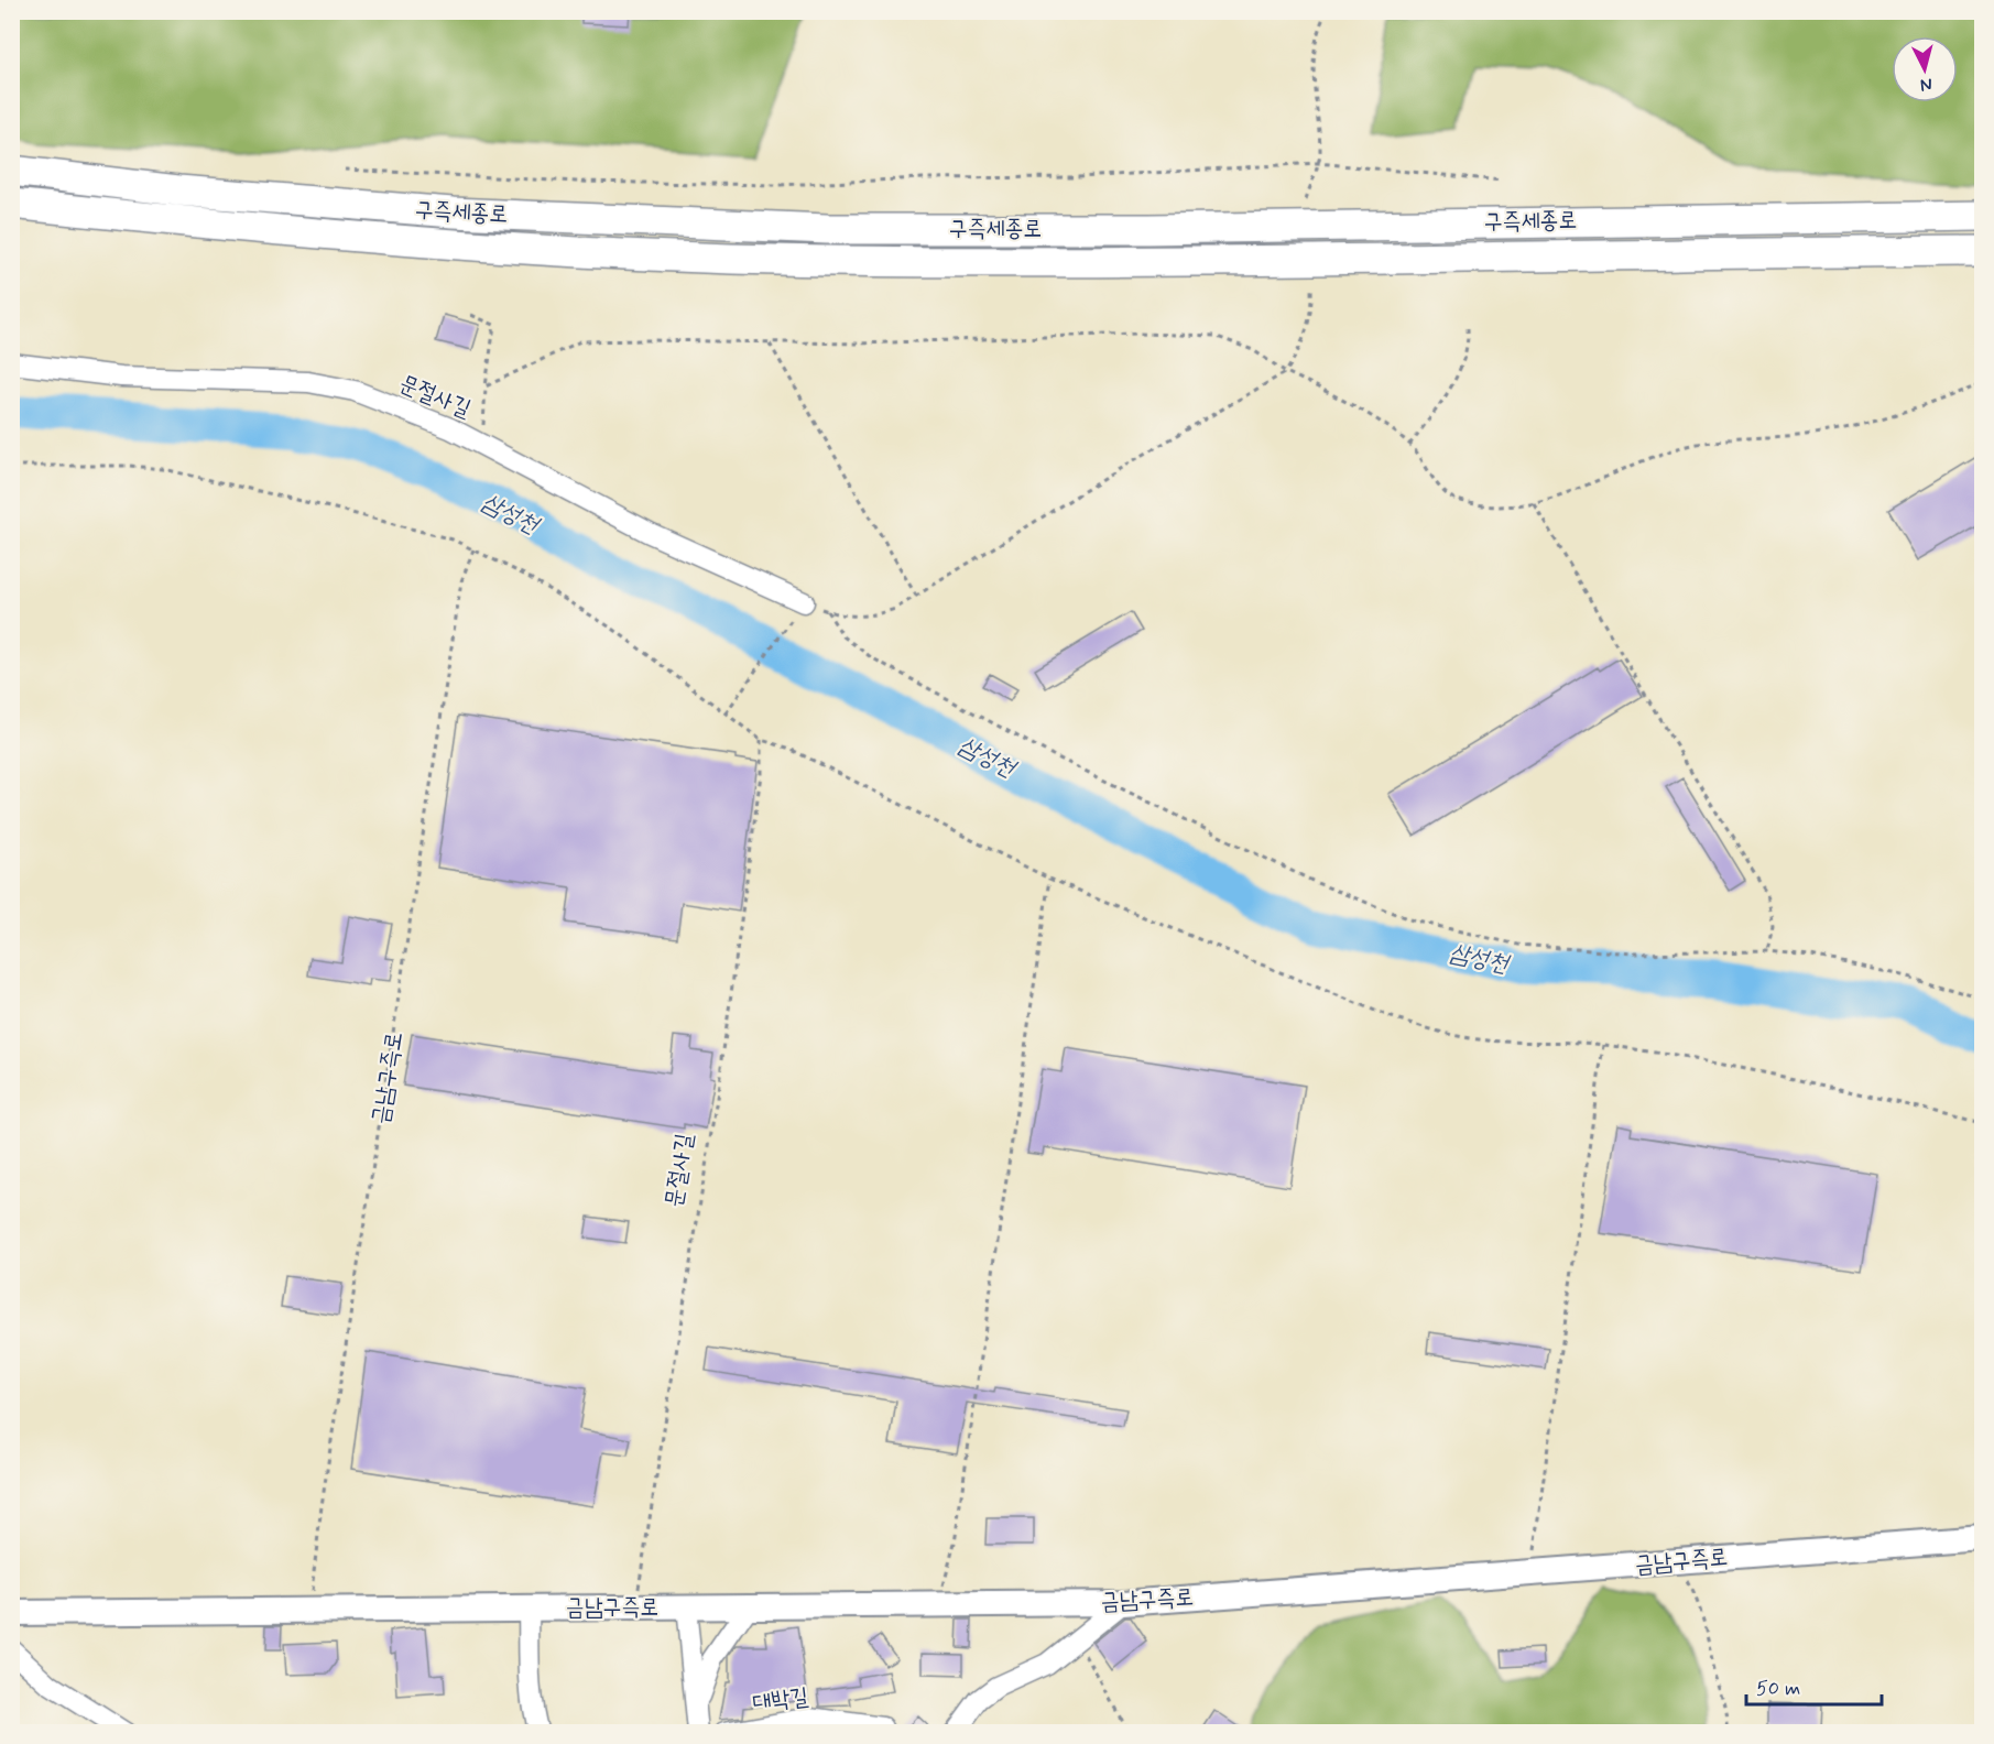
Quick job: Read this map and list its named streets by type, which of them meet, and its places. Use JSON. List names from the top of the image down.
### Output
{
  "streets": {
    "highway": ["구즉세종로"],
    "main road": ["금남구즉로"],
    "street": ["문절사길", "대박길"]
  },
  "crossings": [
    ["문절사길", "금남구즉로"]
  ],
  "water": ["삼성천"],
  "scale_bar": "50 m",
  "north": "bottom"
}
